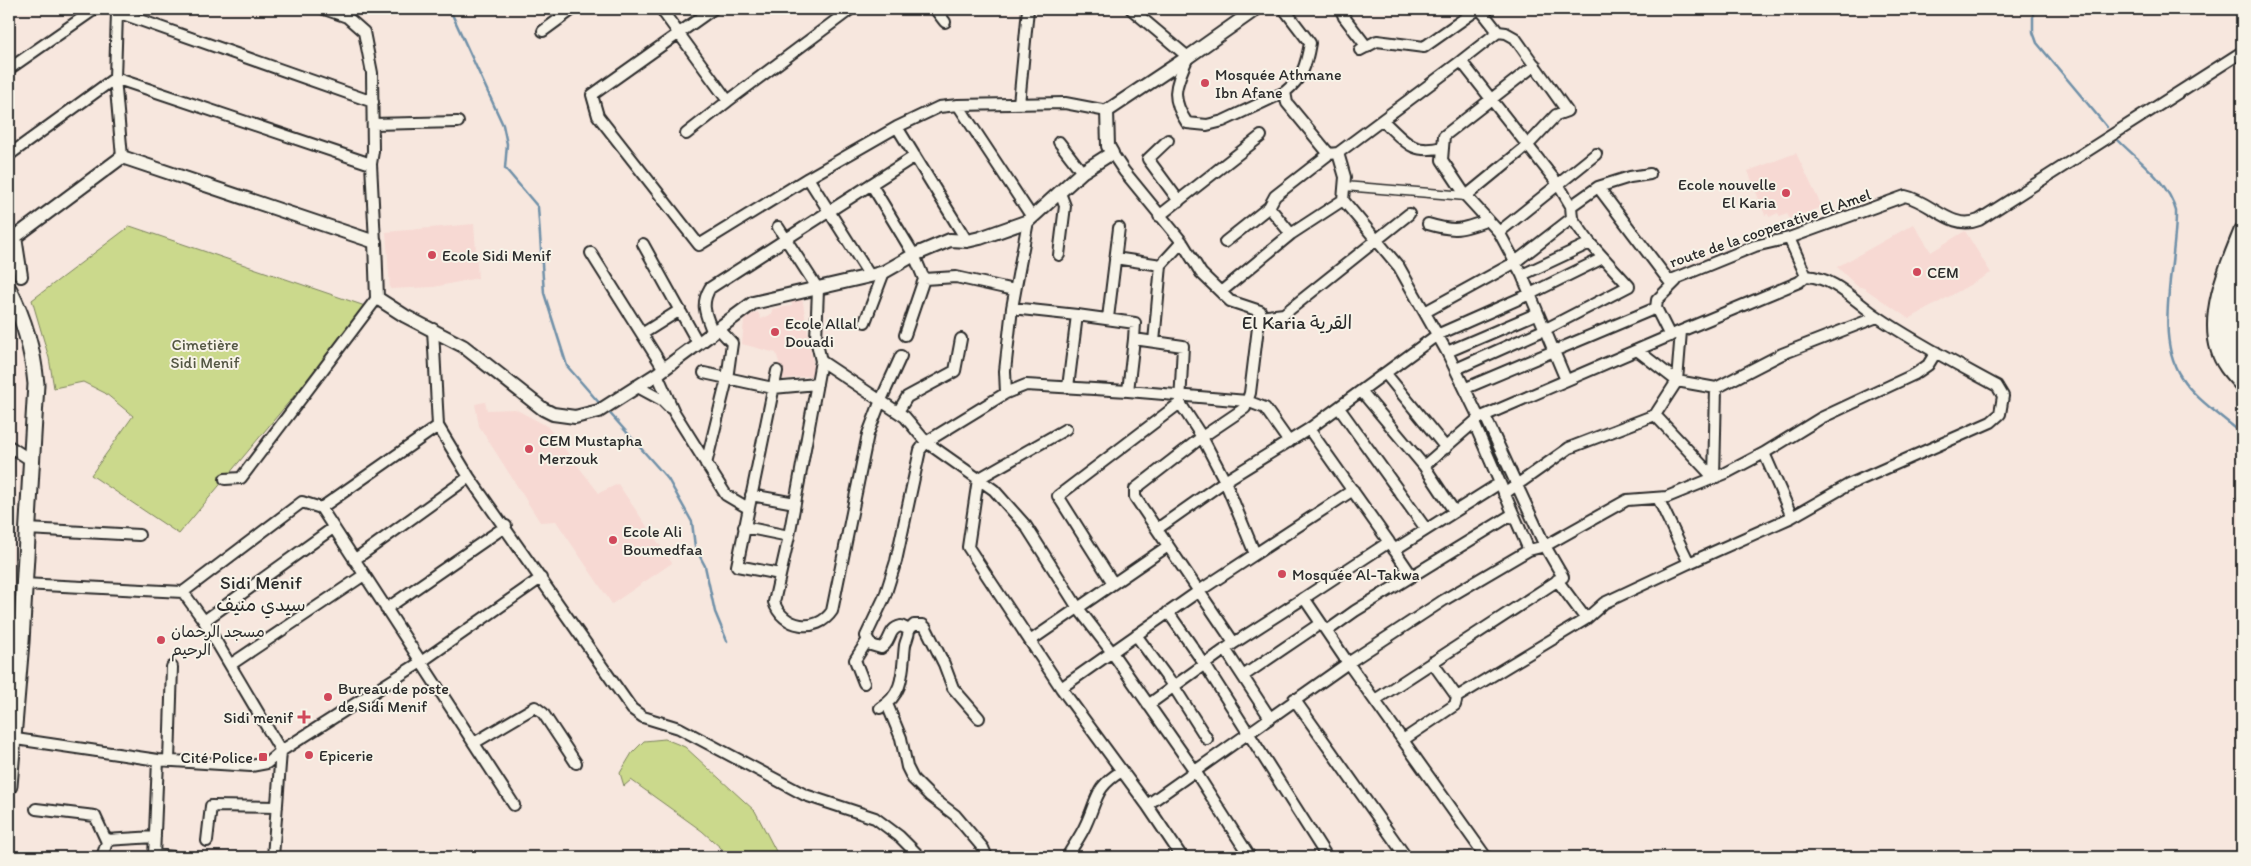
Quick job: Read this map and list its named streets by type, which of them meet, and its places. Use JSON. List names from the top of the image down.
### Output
{
  "streets": {
    "street": ["route de la cooperative El Amel"]
  },
  "districts": ["El Karia القرية", "Sidi Menif سيدي منيف"],
  "parks": ["Cimetière Sidi Menif"],
  "places": {
    "other": [
      "Mosquée Athmane Ibn Afane",
      "Ecole nouvelle El Karia",
      "Ecole Sidi Menif",
      "CEM",
      "Ecole Allal Douadi",
      "CEM Mustapha Merzouk",
      "Ecole Ali Boumedfaa",
      "Mosquée Al-Takwa",
      "مسجد الرحمان الرحيم",
      "Bureau de poste de Sidi Menif",
      "Epicerie"
    ],
    "health": ["Sidi menif"],
    "transit": ["Cité Police"]
  }
}
